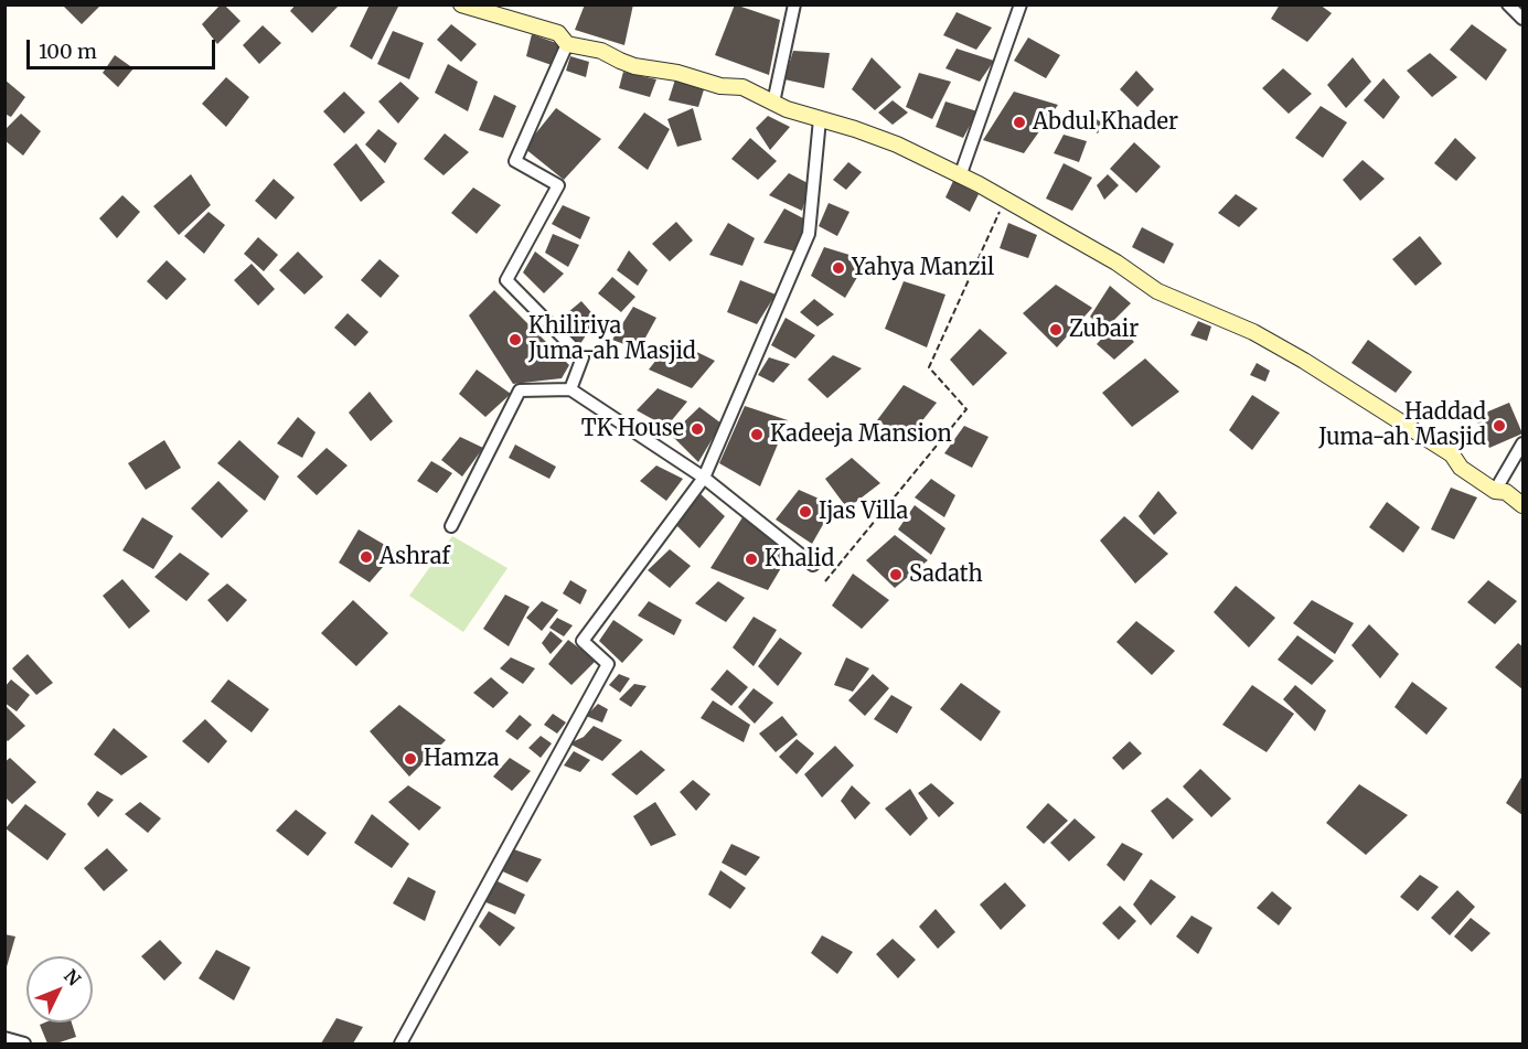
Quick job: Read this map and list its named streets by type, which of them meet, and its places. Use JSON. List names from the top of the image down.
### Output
{
  "places": [
    "Abdul Khader",
    "Yahya Manzil",
    "Zubair",
    "Khiliriya Juma-ah Masjid",
    "Haddad Juma-ah Masjid",
    "TK House",
    "Kadeeja Mansion",
    "Ijas Villa",
    "Ashraf",
    "Khalid",
    "Sadath",
    "Hamza"
  ],
  "scale_bar": "100 m",
  "north": "top right"
}
